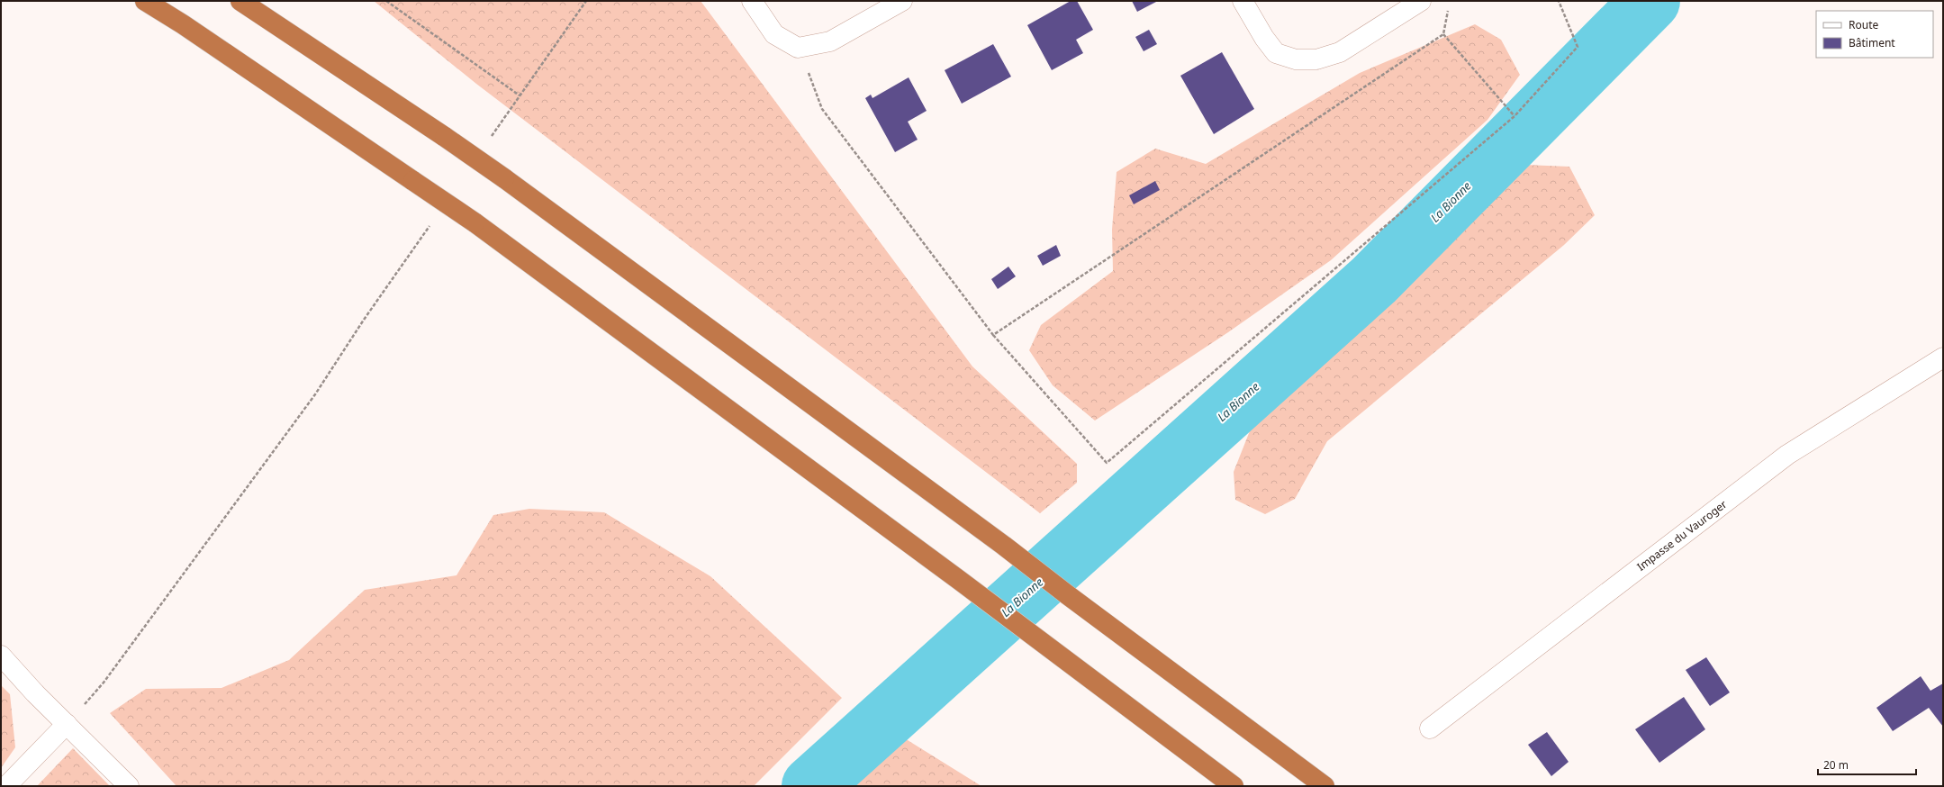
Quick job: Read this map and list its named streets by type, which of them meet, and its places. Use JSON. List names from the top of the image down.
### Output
{
  "streets": {
    "street": ["Impasse du Vauroger"]
  },
  "water": ["La Bionne"],
  "legend": ["Route", "Bâtiment"],
  "scale_bar": "20 m"
}
